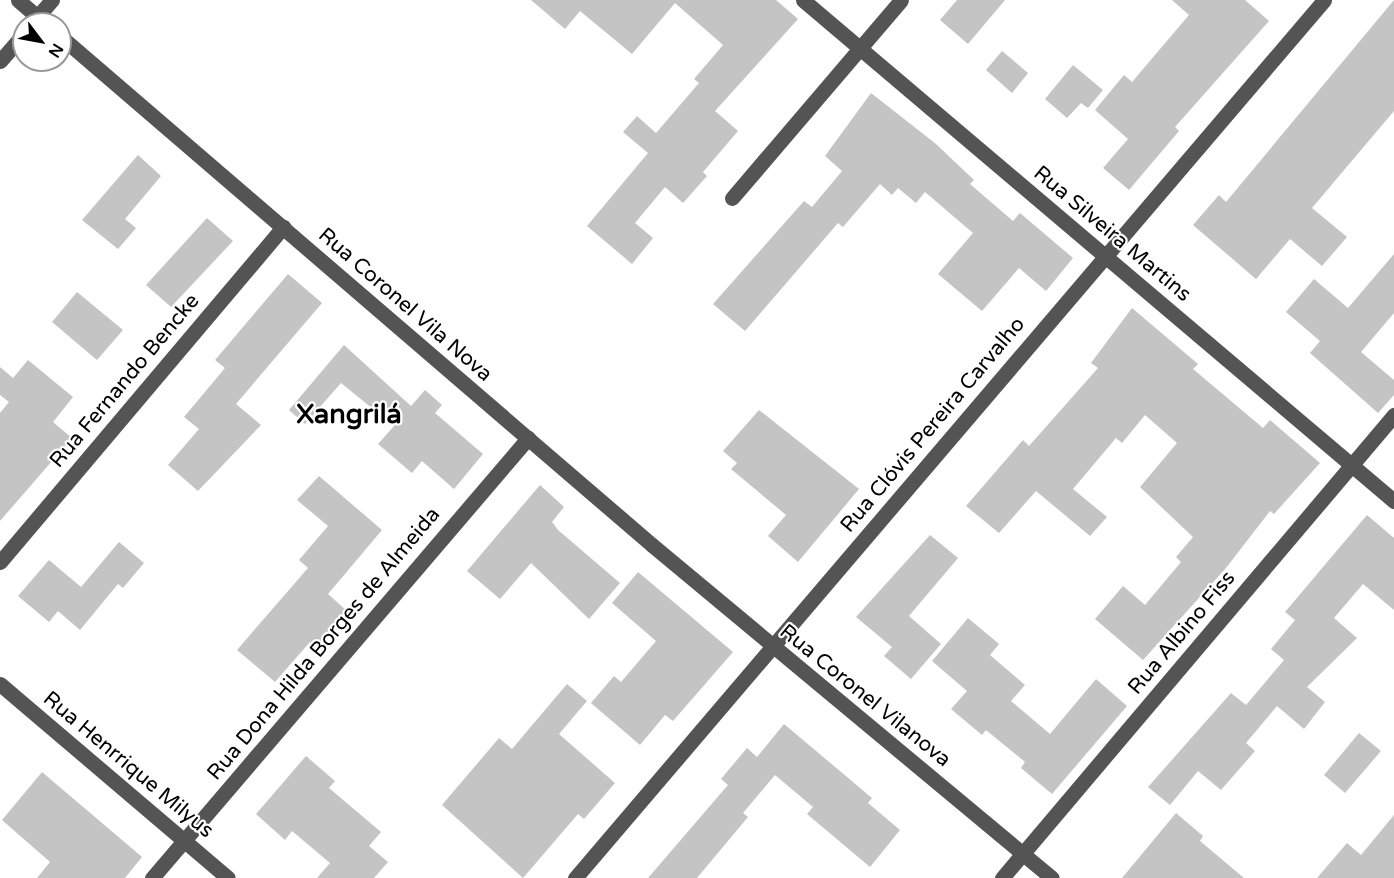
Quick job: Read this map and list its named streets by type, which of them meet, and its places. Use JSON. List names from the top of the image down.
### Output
{
  "streets": {
    "street": [
      "Rua Silveira Martins",
      "Rua Coronel Vila Nova",
      "Rua Fernando Bencke",
      "Rua Clóvis Pereira Carvalho",
      "Rua Albino Fiss",
      "Rua Dona Hilda Borges de Almeida",
      "Rua Coronel Vilanova",
      "Rua Henrrique Milyus"
    ]
  },
  "crossings": [
    ["Rua Silveira Martins", "Rua Clóvis Pereira Carvalho"],
    ["Rua Silveira Martins", "Rua Albino Fiss"],
    ["Rua Coronel Vila Nova", "Rua Fernando Bencke"],
    ["Rua Coronel Vila Nova", "Rua Dona Hilda Borges de Almeida"],
    ["Rua Coronel Vila Nova", "Rua Coronel Vilanova"],
    ["Rua Clóvis Pereira Carvalho", "Rua Coronel Vilanova"],
    ["Rua Albino Fiss", "Rua Coronel Vilanova"],
    ["Rua Dona Hilda Borges de Almeida", "Rua Henrrique Milyus"]
  ],
  "districts": ["Xangrilá"],
  "north": "bottom right"
}
